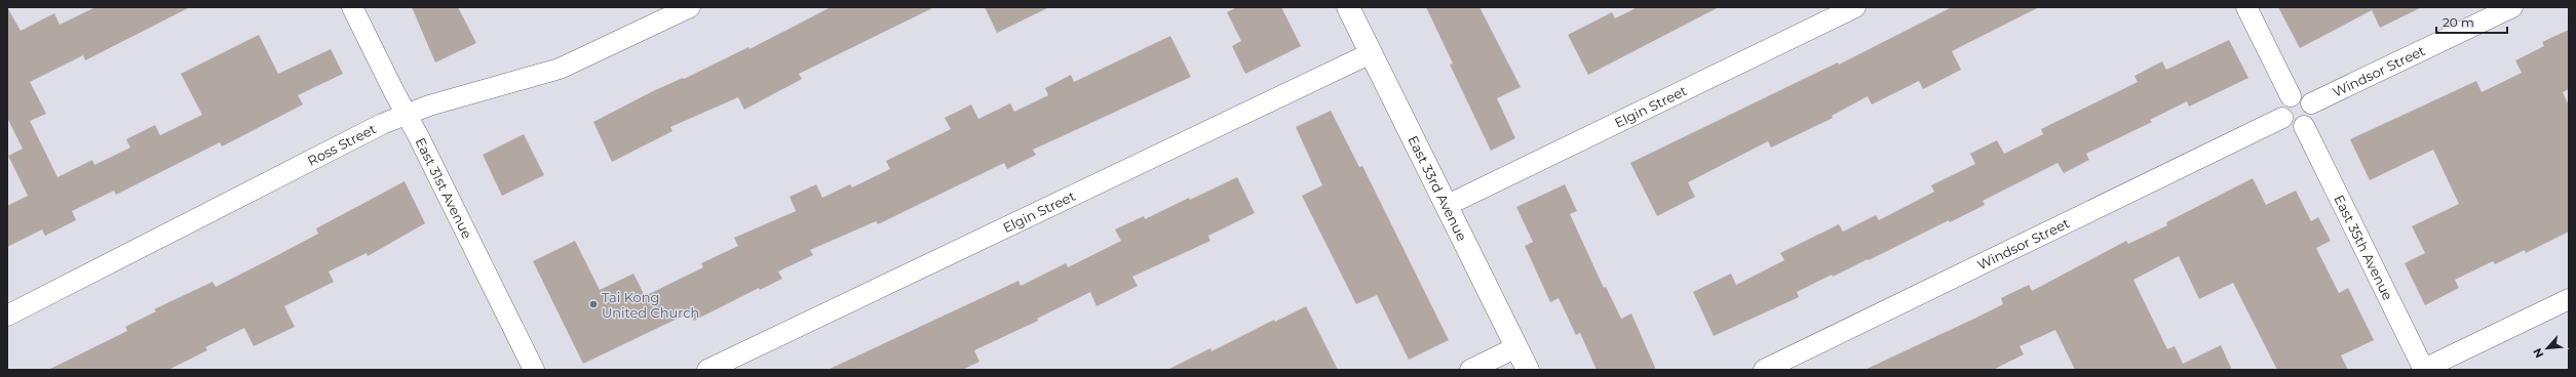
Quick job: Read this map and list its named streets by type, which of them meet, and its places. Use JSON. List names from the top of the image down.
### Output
{
  "streets": {
    "street": [
      "Windsor Street",
      "Elgin Street",
      "Ross Street",
      "East 31st Avenue",
      "East 33rd Avenue",
      "East 35th Avenue"
    ]
  },
  "crossings": [
    ["Windsor Street", "East 35th Avenue"],
    ["Elgin Street", "East 33rd Avenue"],
    ["Ross Street", "East 31st Avenue"]
  ],
  "places": ["Tai Kong United Church"],
  "scale_bar": "20 m",
  "north": "bottom left"
}
